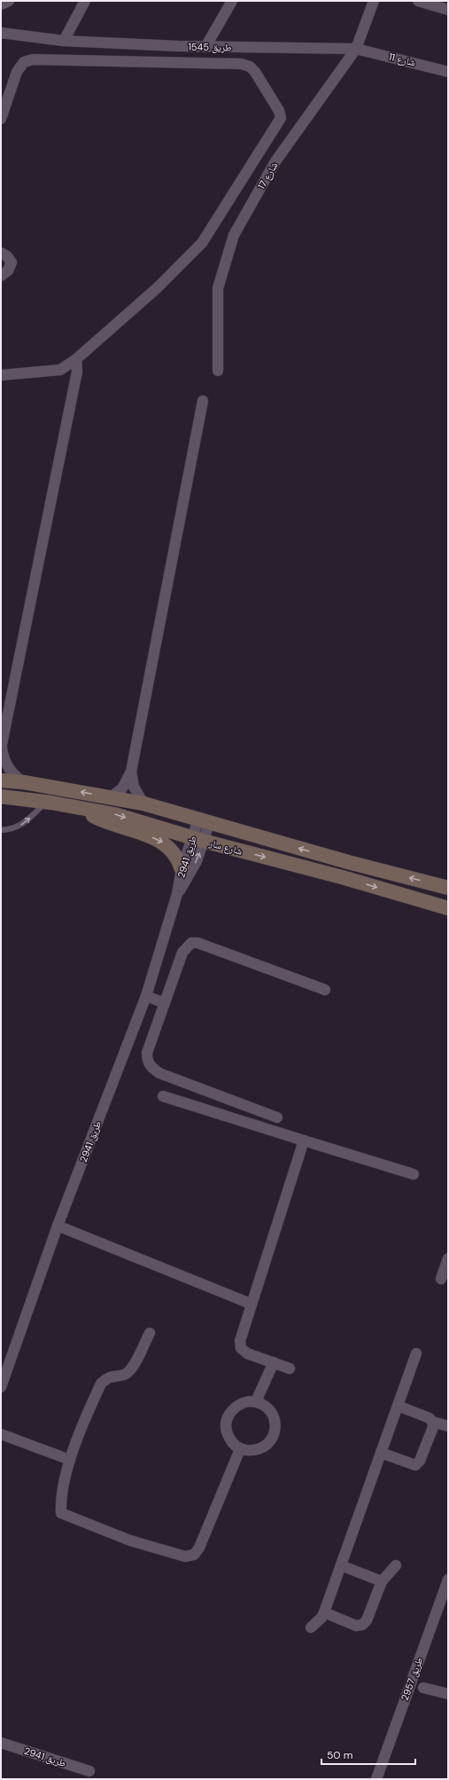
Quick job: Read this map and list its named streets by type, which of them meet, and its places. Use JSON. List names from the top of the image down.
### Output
{
  "streets": {
    "street": [
      "طريق 1545",
      "شارع 11",
      "شارع 17",
      "شارع سار",
      "طريق 2941",
      "طريق 2957"
    ]
  },
  "crossings": [
    ["طريق 1545", "شارع 11"],
    ["طريق 1545", "شارع 17"],
    ["شارع 11", "شارع 17"],
    ["شارع سار", "طريق 2941"]
  ],
  "scale_bar": "50 m"
}
